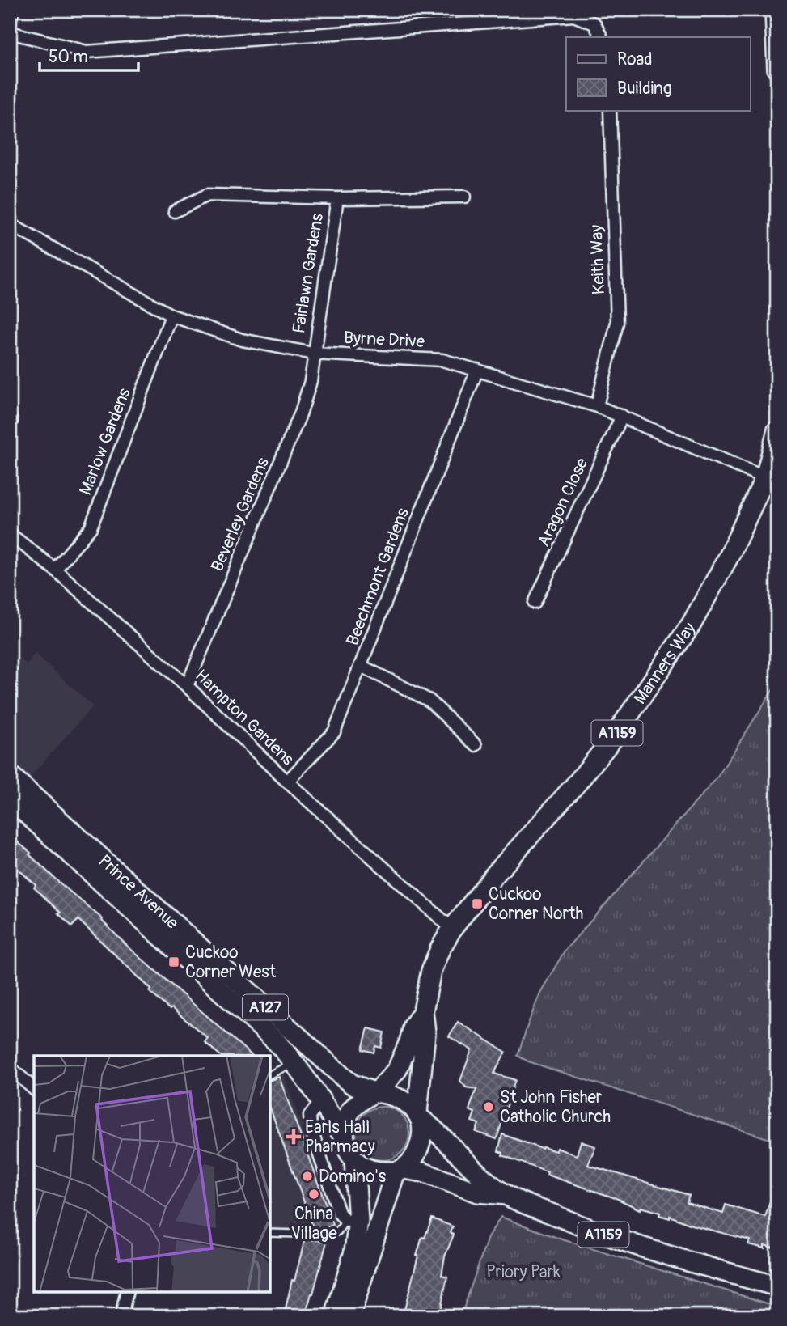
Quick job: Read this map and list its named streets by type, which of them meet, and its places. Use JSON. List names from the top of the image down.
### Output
{
  "streets": {
    "main road": [
      "Manners Way",
      "A1159",
      "Prince Avenue",
      "A127"
    ],
    "street": [
      "Keith Way",
      "Fairlawn Gardens",
      "Byrne Drive",
      "Marlow Gardens",
      "Aragon Close",
      "Beverley Gardens",
      "Beechmont Gardens",
      "Hampton Gardens"
    ]
  },
  "crossings": [
    ["Keith Way", "Byrne Drive"],
    ["Fairlawn Gardens", "Byrne Drive"],
    ["Fairlawn Gardens", "Beverley Gardens"],
    ["Byrne Drive", "Marlow Gardens"],
    ["Byrne Drive", "Aragon Close"],
    ["Byrne Drive", "Beverley Gardens"],
    ["Byrne Drive", "Beechmont Gardens"],
    ["Byrne Drive", "Manners Way"],
    ["Marlow Gardens", "Hampton Gardens"],
    ["Beverley Gardens", "Hampton Gardens"],
    ["Beechmont Gardens", "Hampton Gardens"],
    ["Manners Way", "Hampton Gardens"],
    ["Manners Way", "A1159"],
    ["Manners Way", "Prince Avenue"],
    ["A1159", "Prince Avenue"]
  ],
  "parks": ["Priory Park"],
  "places": {
    "transit": ["Cuckoo Corner North", "Cuckoo Corner West"],
    "other": ["St John Fisher Catholic Church", "Domino's", "China Village"],
    "health": ["Earls Hall Pharmacy"]
  },
  "legend": ["Road", "Building"],
  "scale_bar": "50 m"
}
